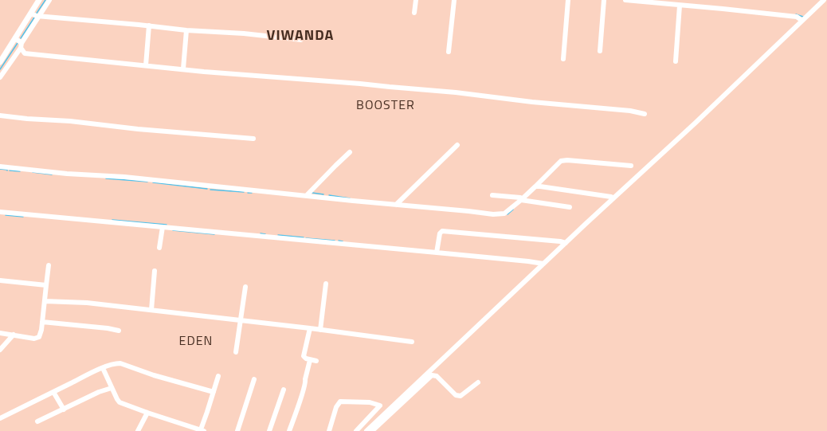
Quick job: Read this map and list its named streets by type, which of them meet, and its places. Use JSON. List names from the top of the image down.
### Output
{
  "districts": ["VIWANDA", "BOOSTER", "EDEN"]
}
